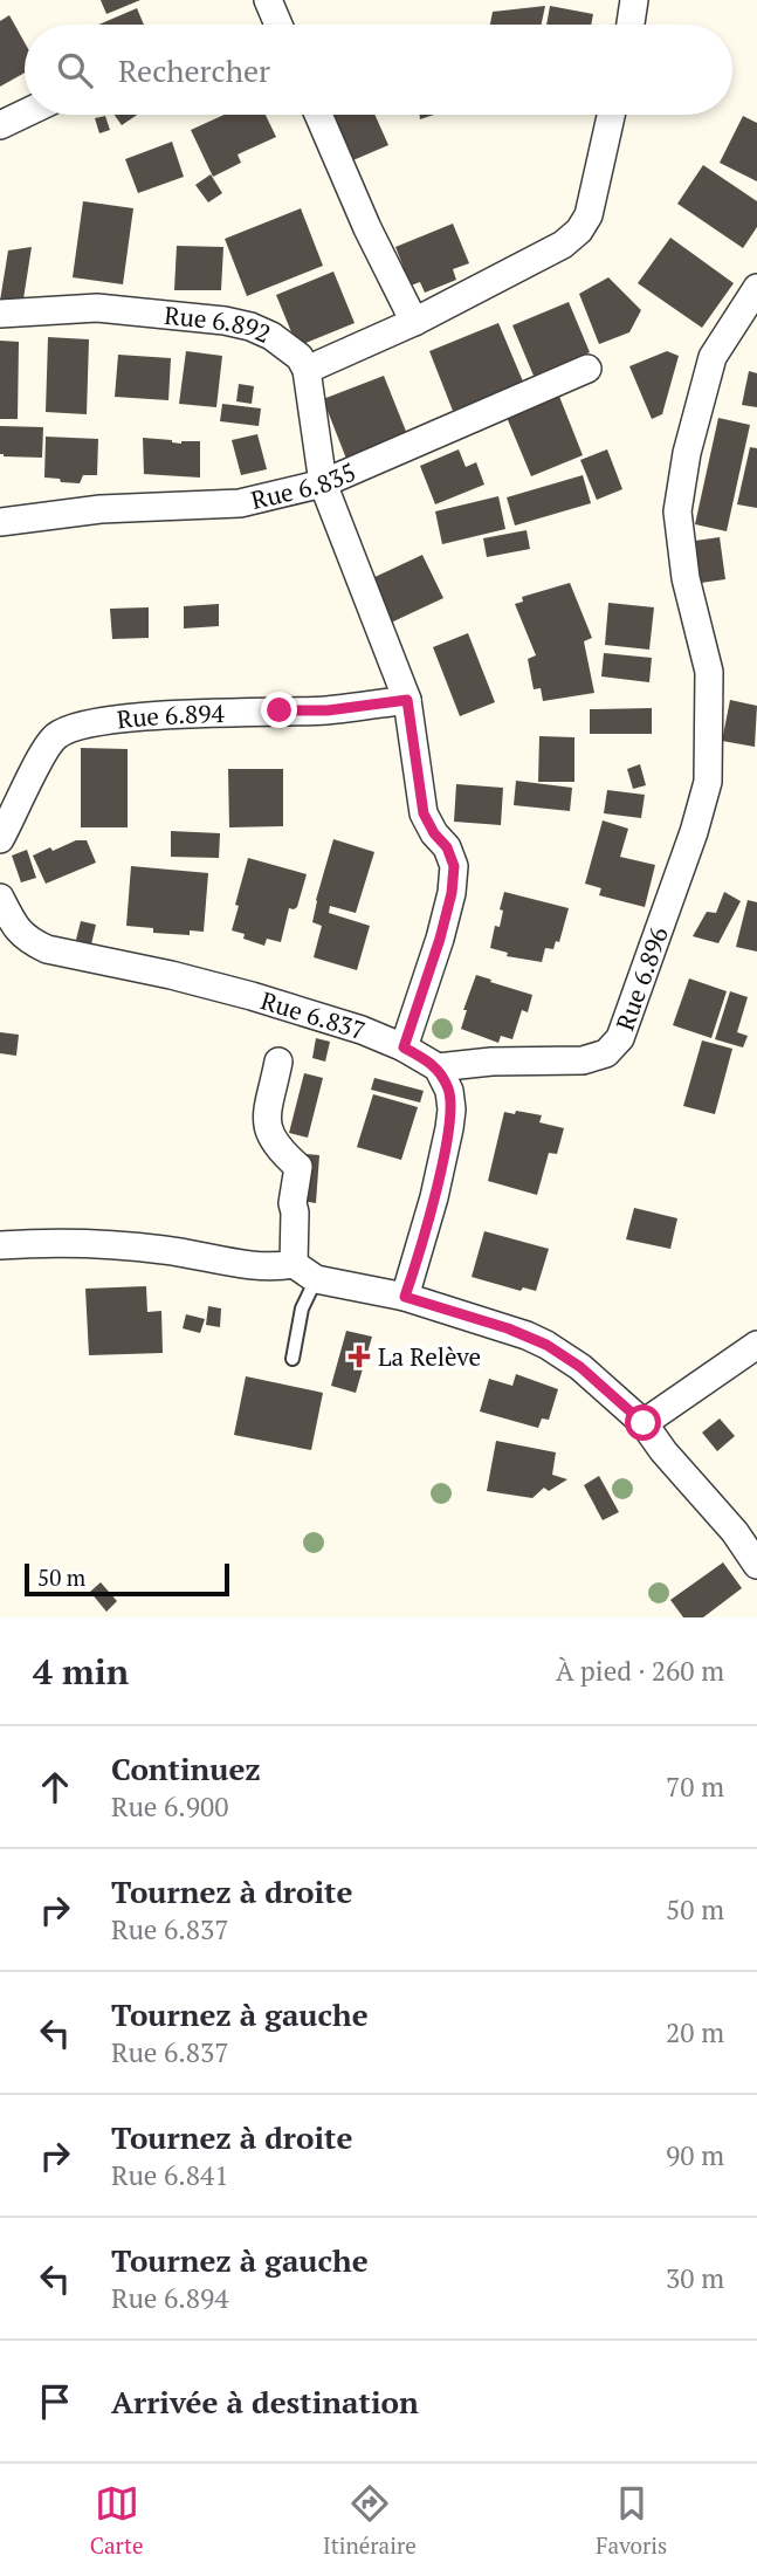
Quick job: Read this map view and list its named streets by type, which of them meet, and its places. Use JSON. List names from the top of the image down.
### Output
{
  "streets": {
    "street": [
      "Rue 6.892",
      "Rue 6.835",
      "Rue 6.894",
      "Rue 6.896",
      "Rue 6.837"
    ]
  },
  "crossings": [
    ["Rue 6.896", "Rue 6.837"]
  ],
  "places": {
    "health": ["La Relève"]
  },
  "scale_bar": "50 m",
  "page": {
    "search": "Rechercher",
    "scale": "50 m",
    "heading": ["4 min", "À pied · 260 m"],
    "list": [
      ["Continuez", "Rue 6.900", "70 m"],
      ["Tournez à droite", "Rue 6.837", "50 m"],
      ["Tournez à gauche", "Rue 6.837", "20 m"],
      ["Tournez à droite", "Rue 6.841", "90 m"],
      ["Tournez à gauche", "Rue 6.894", "30 m"],
      "Arrivée à destination"
    ],
    "nav": ["Carte", "Itinéraire", "Favoris"]
  }
}
